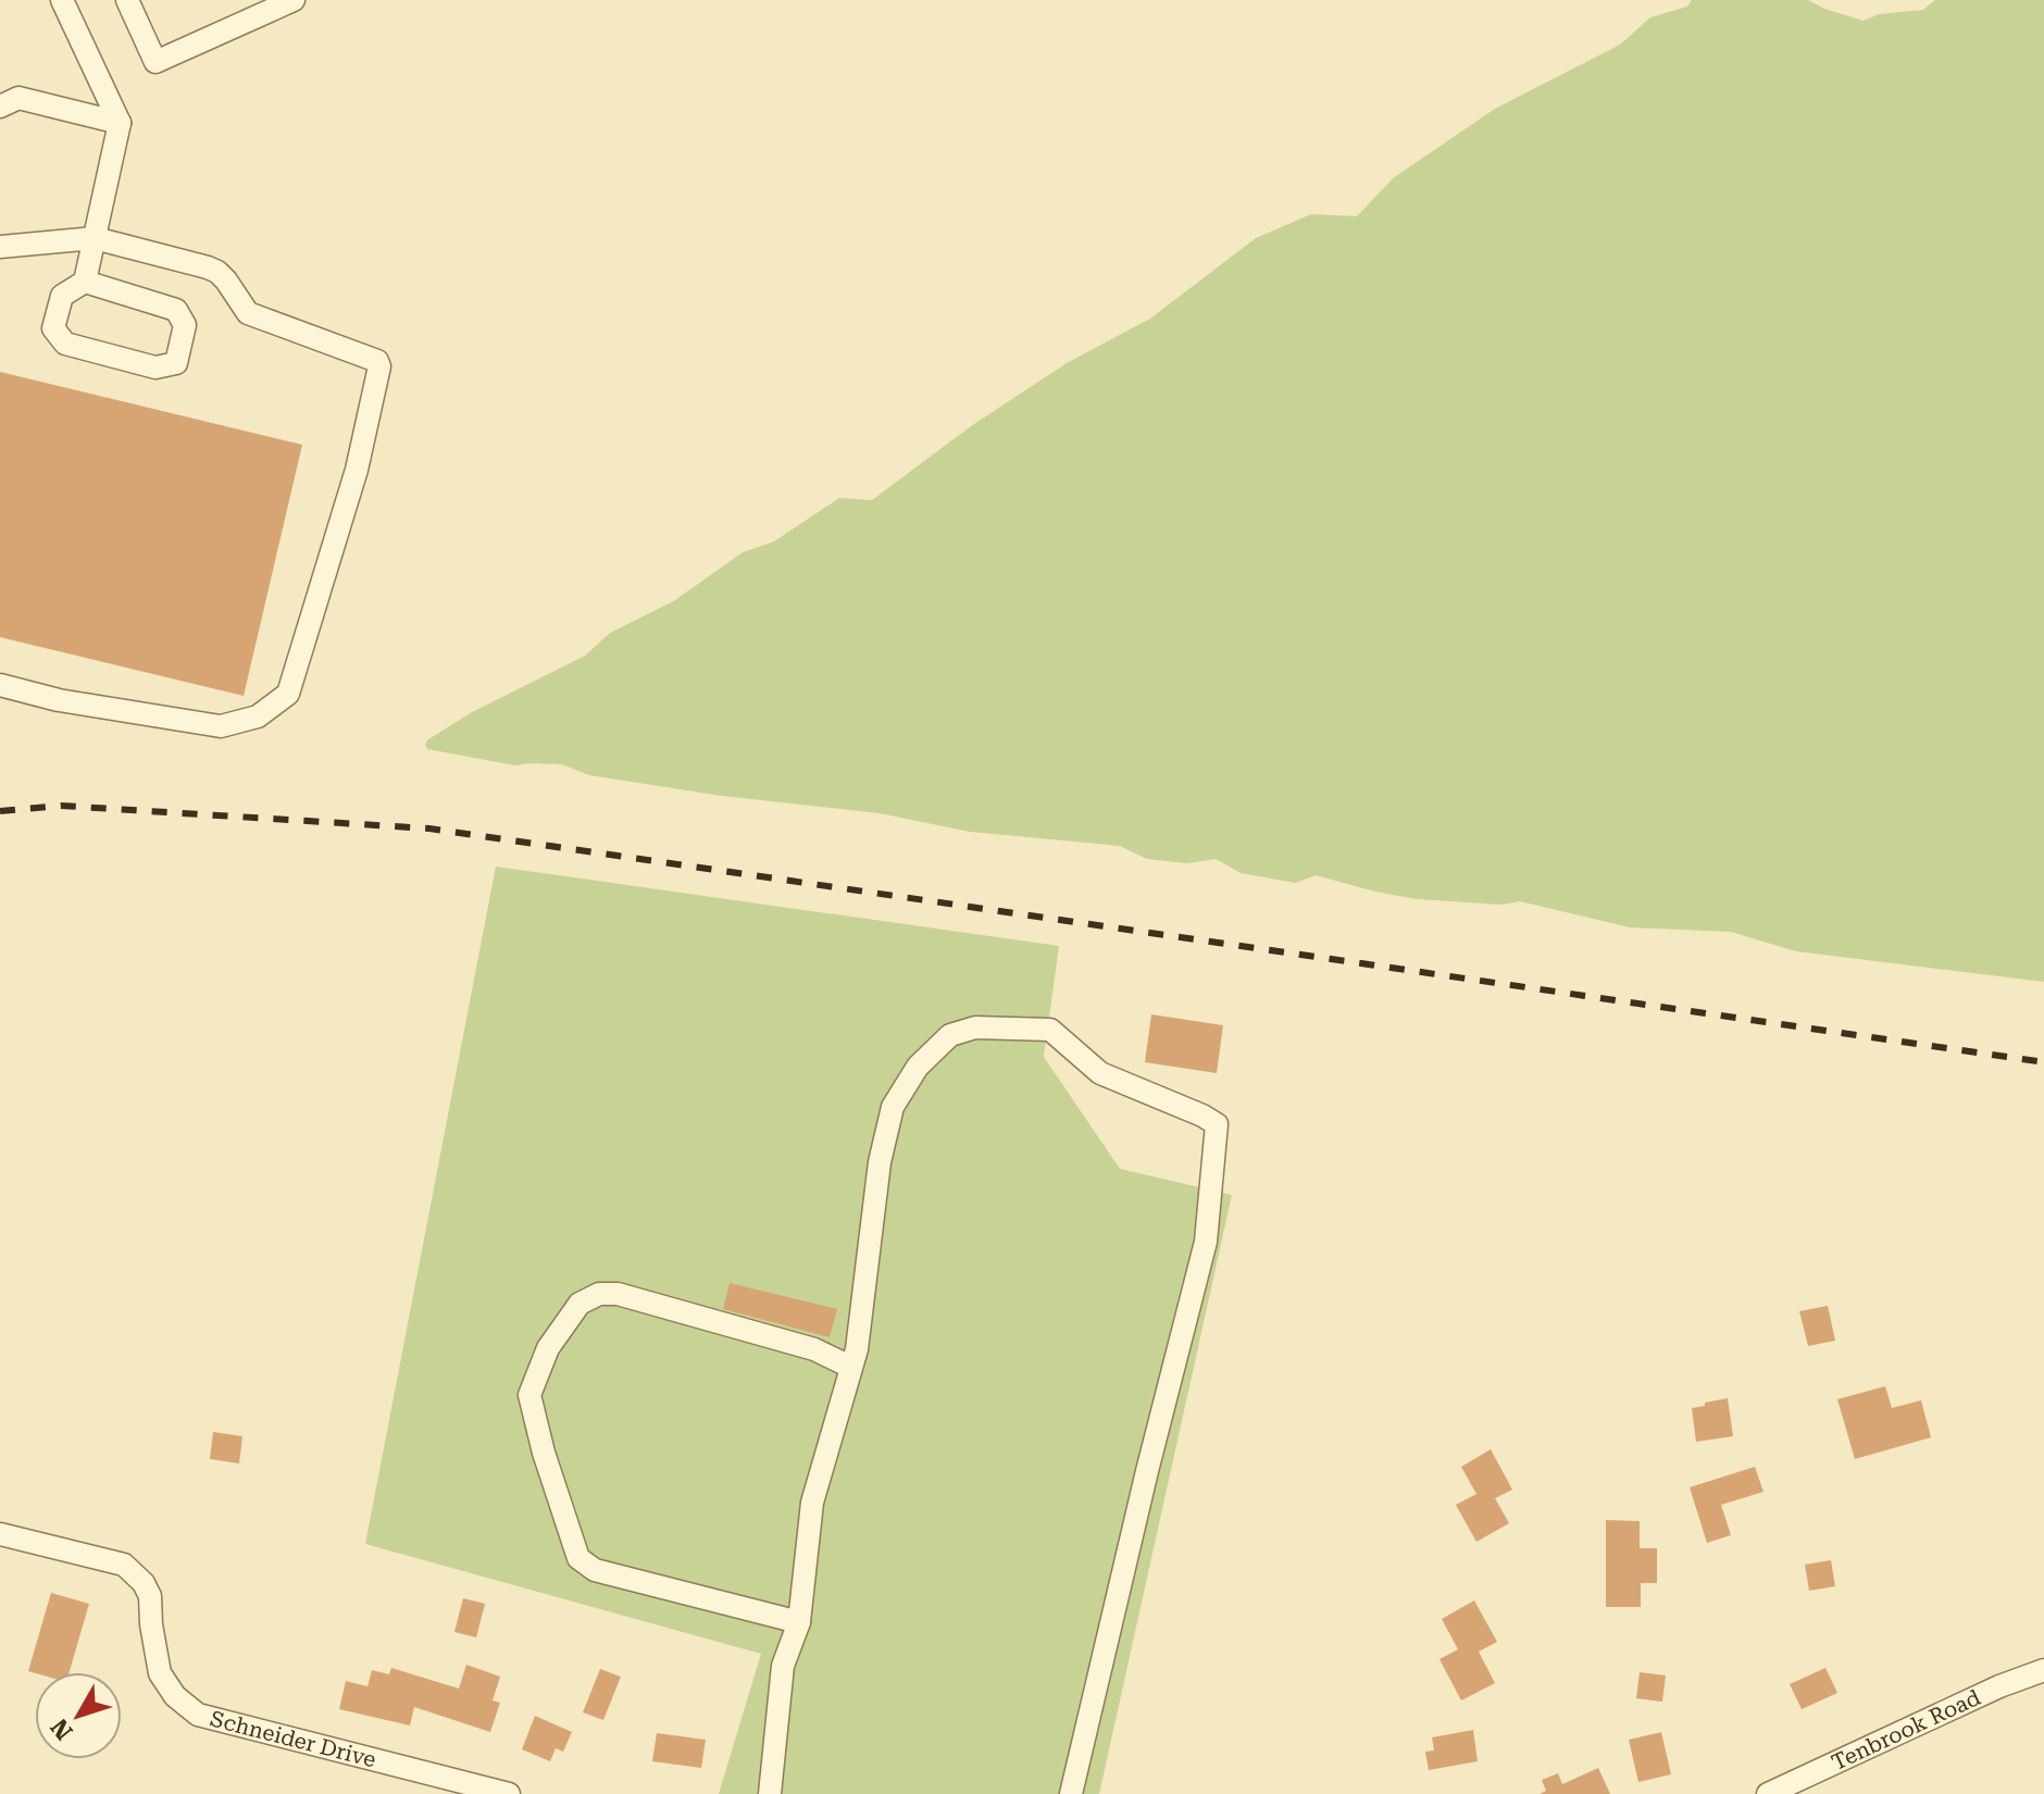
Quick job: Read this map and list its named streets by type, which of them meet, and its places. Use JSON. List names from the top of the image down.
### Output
{
  "streets": {
    "street": ["Tenbrook Road", "Schneider Drive"]
  },
  "north": "bottom left"
}
